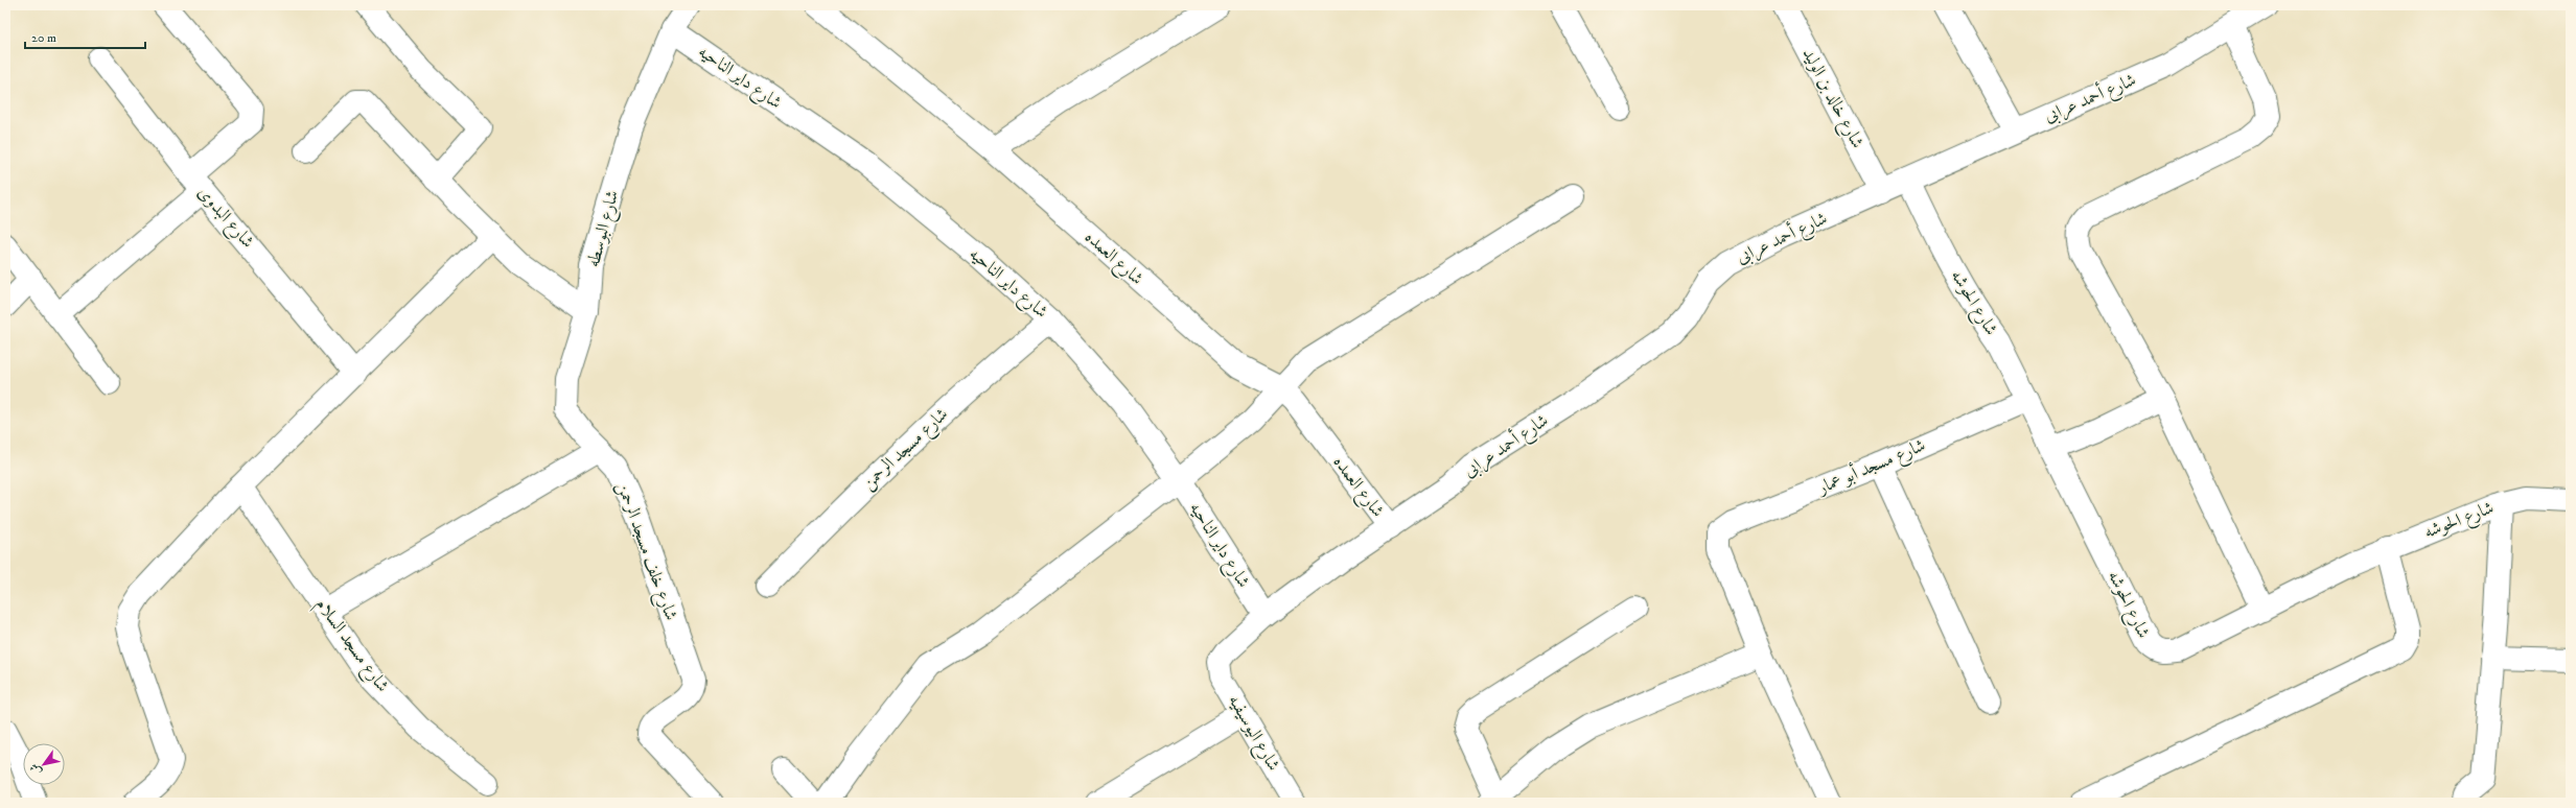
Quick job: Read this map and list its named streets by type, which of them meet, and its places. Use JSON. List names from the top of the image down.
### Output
{
  "streets": {
    "street": [
      "شارع داير الناحيه",
      "شارع خالد بن الوليد",
      "شارع أحمد عرابى",
      "شارع البدوى",
      "شارع البوسطه",
      "شارع العمده",
      "شارع الحوشه",
      "شارع مسجد الرحمن",
      "شارع مسجد أبو عمار",
      "شارع خلف مسجد الرحمن",
      "شارع مسجد السلام",
      "شارع اليوسيفيه"
    ]
  },
  "crossings": [
    ["شارع داير الناحيه", "شارع أحمد عرابى"],
    ["شارع داير الناحيه", "شارع البوسطه"],
    ["شارع داير الناحيه", "شارع مسجد الرحمن"],
    ["شارع خالد بن الوليد", "شارع أحمد عرابى"],
    ["شارع أحمد عرابى", "شارع العمده"],
    ["شارع أحمد عرابى", "شارع الحوشه"],
    ["شارع أحمد عرابى", "شارع اليوسيفيه"],
    ["شارع البوسطه", "شارع خلف مسجد الرحمن"],
    ["شارع الحوشه", "شارع مسجد أبو عمار"]
  ],
  "scale_bar": "20 m",
  "north": "bottom left"
}
